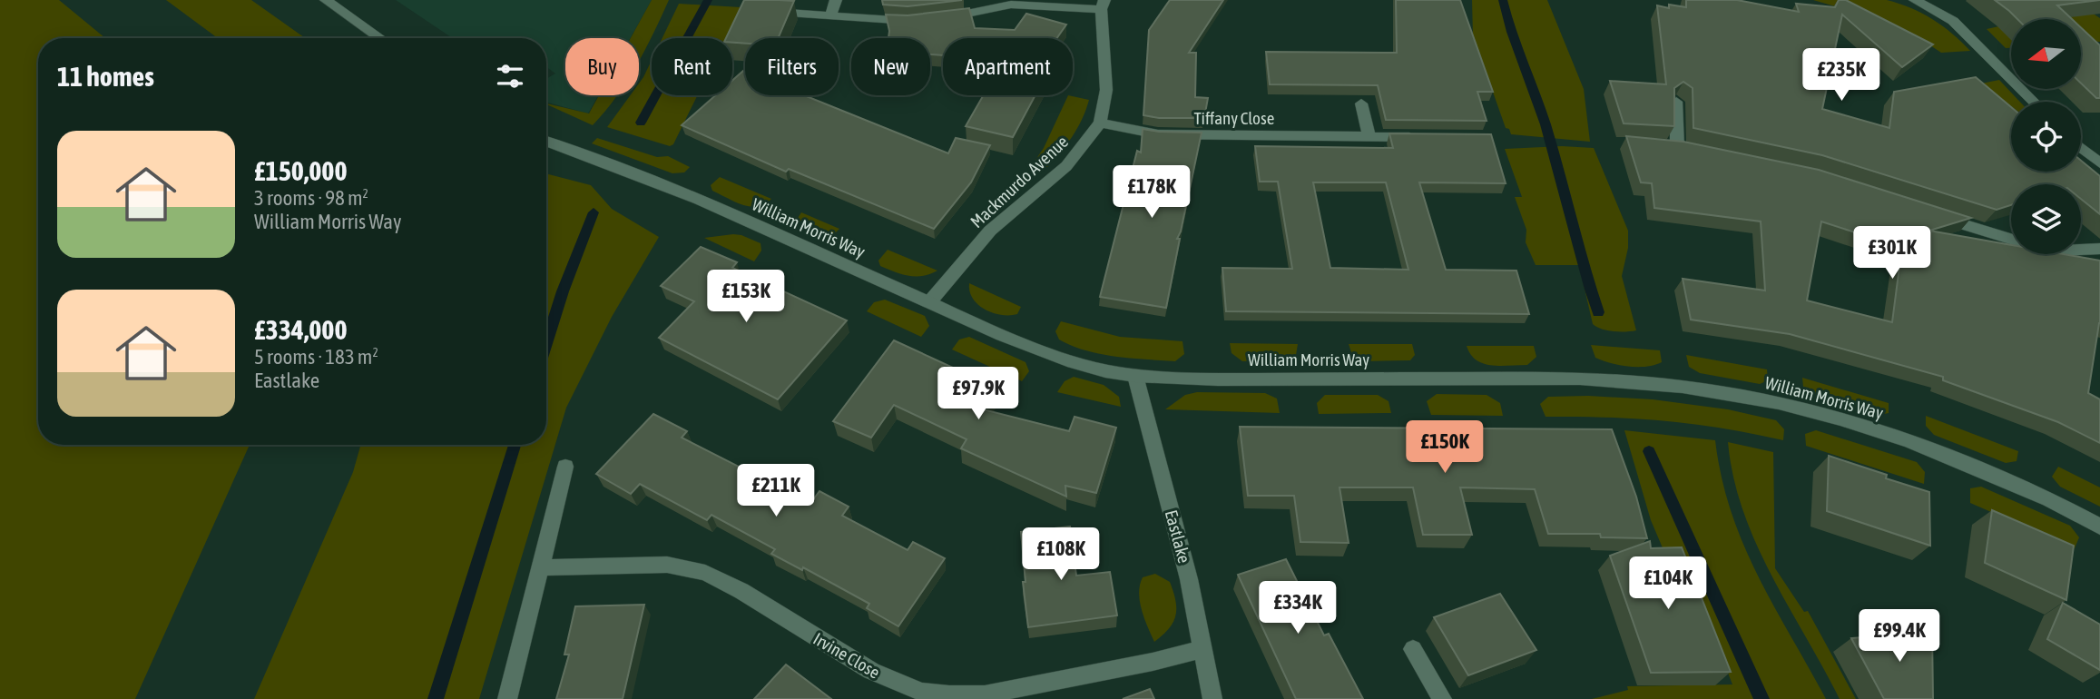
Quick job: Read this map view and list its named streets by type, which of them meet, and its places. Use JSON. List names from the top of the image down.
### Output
{
  "streets": {
    "street": [
      "Tiffany Close",
      "Mackmurdo Avenue",
      "William Morris Way",
      "Eastlake",
      "Irvine Close"
    ]
  },
  "crossings": [
    ["Tiffany Close", "Mackmurdo Avenue"],
    ["Mackmurdo Avenue", "William Morris Way"],
    ["William Morris Way", "Eastlake"],
    ["Eastlake", "Irvine Close"]
  ],
  "north": "left",
  "page": {
    "chip": [
      "Buy",
      "Rent",
      "Filters",
      "New",
      "Apartment"
    ],
    "heading": "11 homes",
    "price": [
      "£235K",
      "£178K",
      "£301K",
      "£153K",
      "£97.9K",
      "£150K",
      "£211K",
      "£108K",
      "£104K",
      "£334K",
      "£99.4K"
    ],
    "list": [
      {
        "name": "£150,000",
        "note": "3 rooms · 98 m² · William Morris Way"
      },
      {
        "name": "£334,000",
        "note": "5 rooms · 183 m² · Eastlake"
      }
    ]
  }
}
